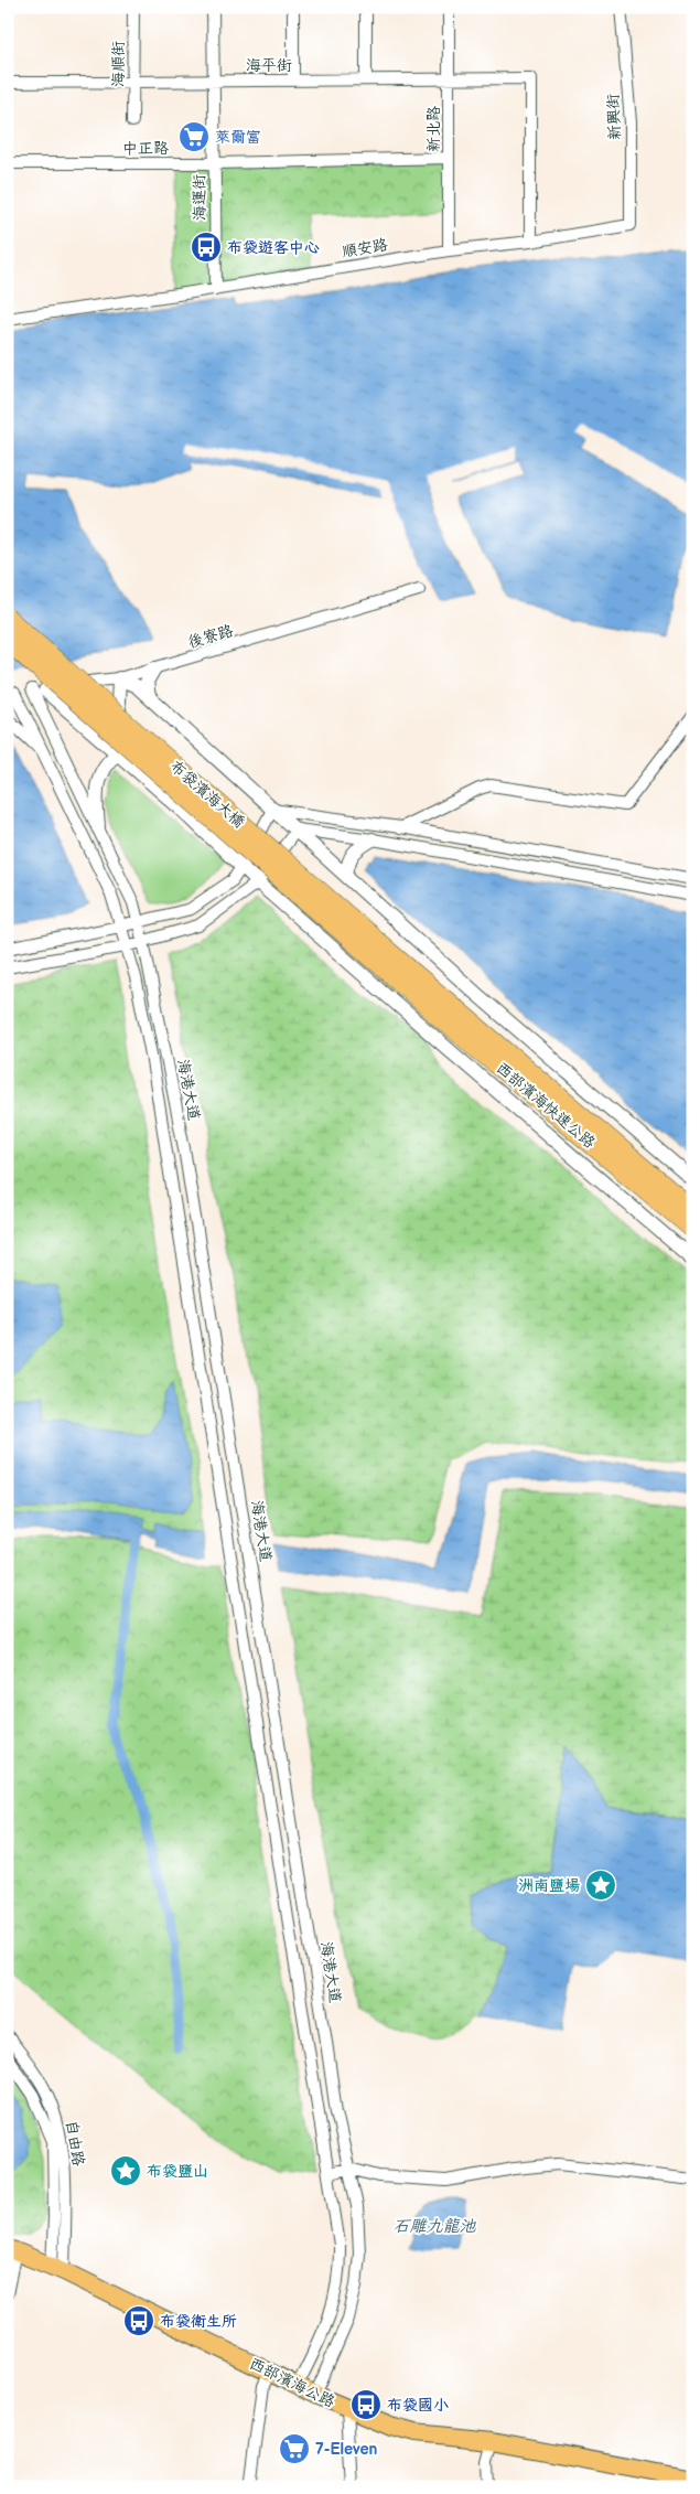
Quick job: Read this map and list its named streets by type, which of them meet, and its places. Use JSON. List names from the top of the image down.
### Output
{
  "streets": {
    "highway": ["布袋濱海大橋", "西部濱海快速公路"],
    "main road": ["西部濱海公路"],
    "street": [
      "海順街",
      "海平街",
      "新興街",
      "新北路",
      "中正路",
      "海運街",
      "順安路",
      "後寮路",
      "海港大道",
      "自由路"
    ]
  },
  "crossings": [
    ["海順街", "海平街"],
    ["海平街", "新北路"],
    ["海平街", "海運街"],
    ["海平街", "順安路"],
    ["新興街", "順安路"],
    ["新北路", "中正路"],
    ["新北路", "順安路"],
    ["中正路", "海運街"],
    ["海運街", "順安路"],
    ["後寮路", "海港大道"],
    ["布袋濱海大橋", "西部濱海快速公路"],
    ["海港大道", "西部濱海公路"],
    ["自由路", "西部濱海公路"]
  ],
  "water": ["石雕九龍池"],
  "places": {
    "supermarket": ["萊爾富", "7-Eleven"],
    "bus stop": ["布袋遊客中心", "布袋衛生所", "布袋國小"],
    "place": ["洲南鹽場", "布袋鹽山"]
  }
}
